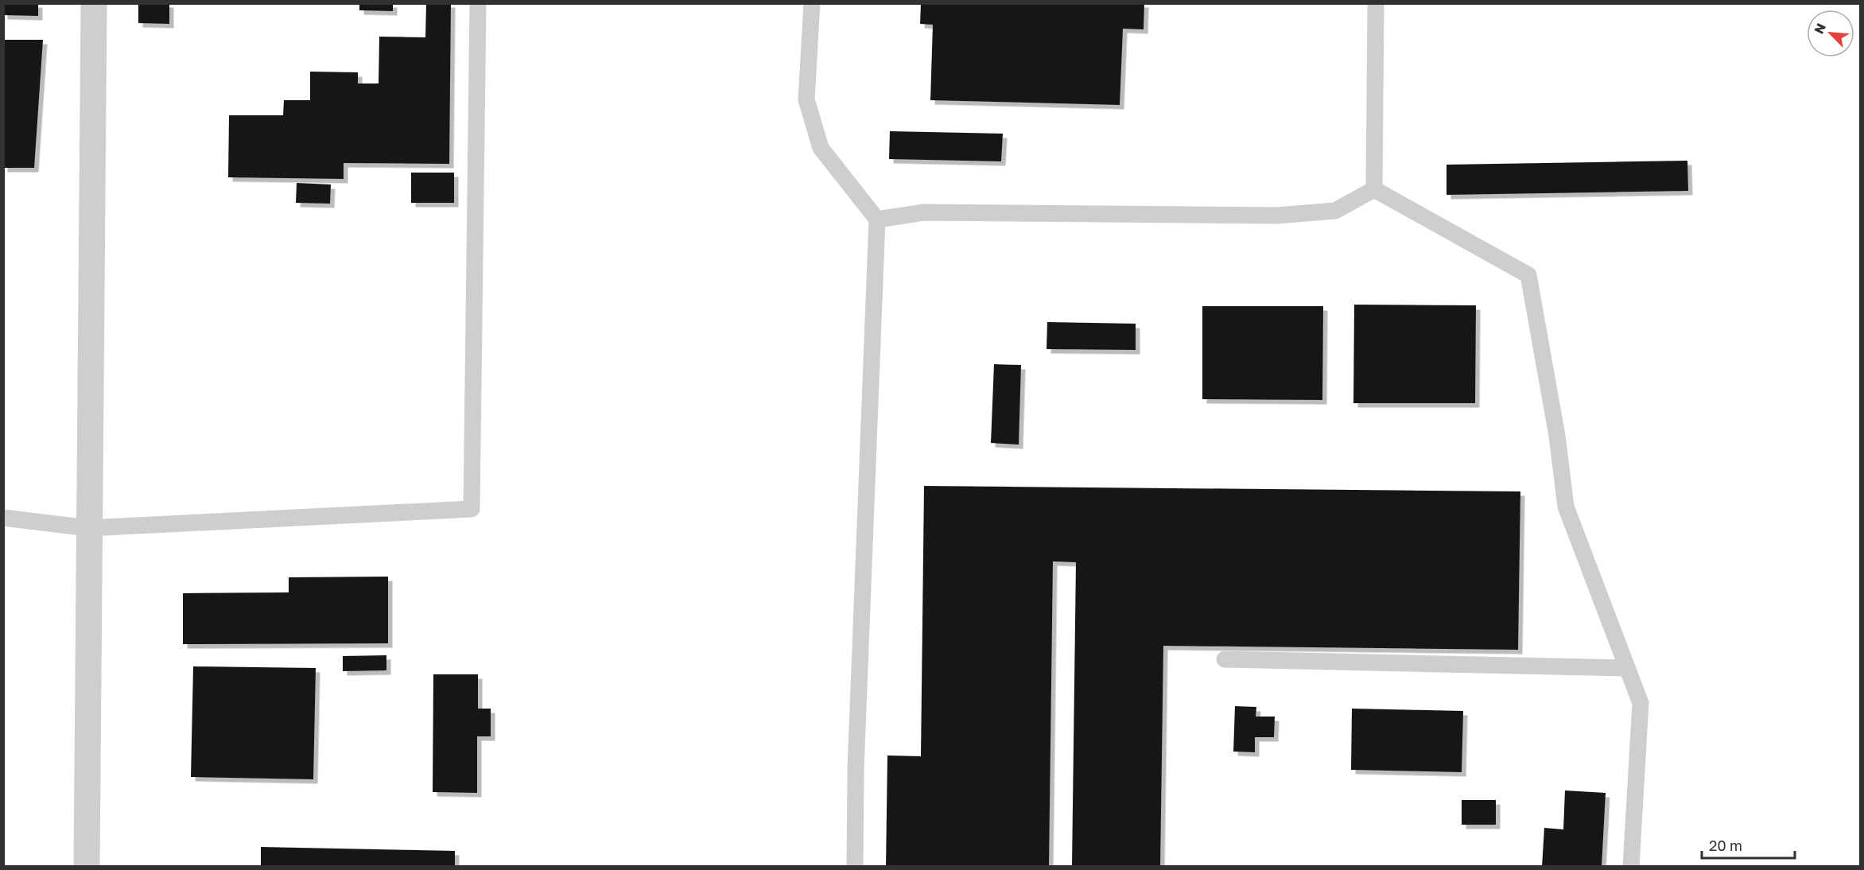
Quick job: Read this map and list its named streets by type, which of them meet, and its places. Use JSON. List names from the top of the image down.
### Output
{
  "scale_bar": "20 m",
  "north": "top left"
}
